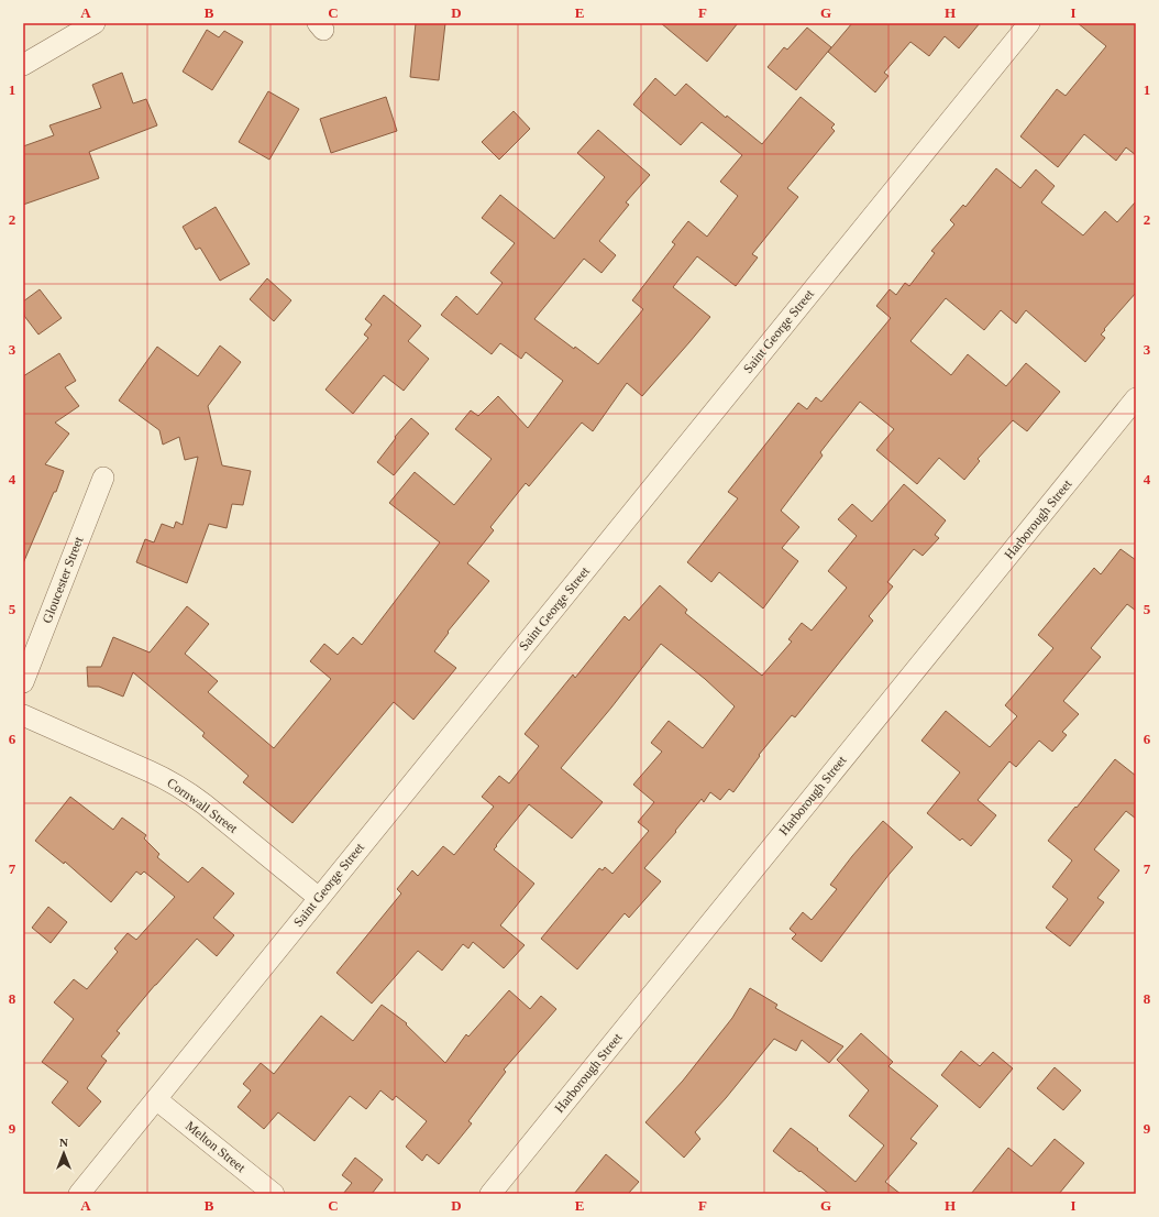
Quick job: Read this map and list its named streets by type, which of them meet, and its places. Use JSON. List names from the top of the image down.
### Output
{
  "streets": {
    "street": [
      "Saint George Street",
      "Harborough Street",
      "Gloucester Street",
      "Cornwall Street",
      "Melton Street"
    ]
  },
  "crossings": [
    ["Saint George Street", "Cornwall Street"],
    ["Saint George Street", "Melton Street"]
  ],
  "north": "top",
  "grid": {
    "columns": [
      "A",
      "B",
      "C",
      "D",
      "E",
      "F",
      "G",
      "H",
      "I"
    ],
    "rows": [
      "1",
      "2",
      "3",
      "4",
      "5",
      "6",
      "7",
      "8",
      "9"
    ]
  }
}
